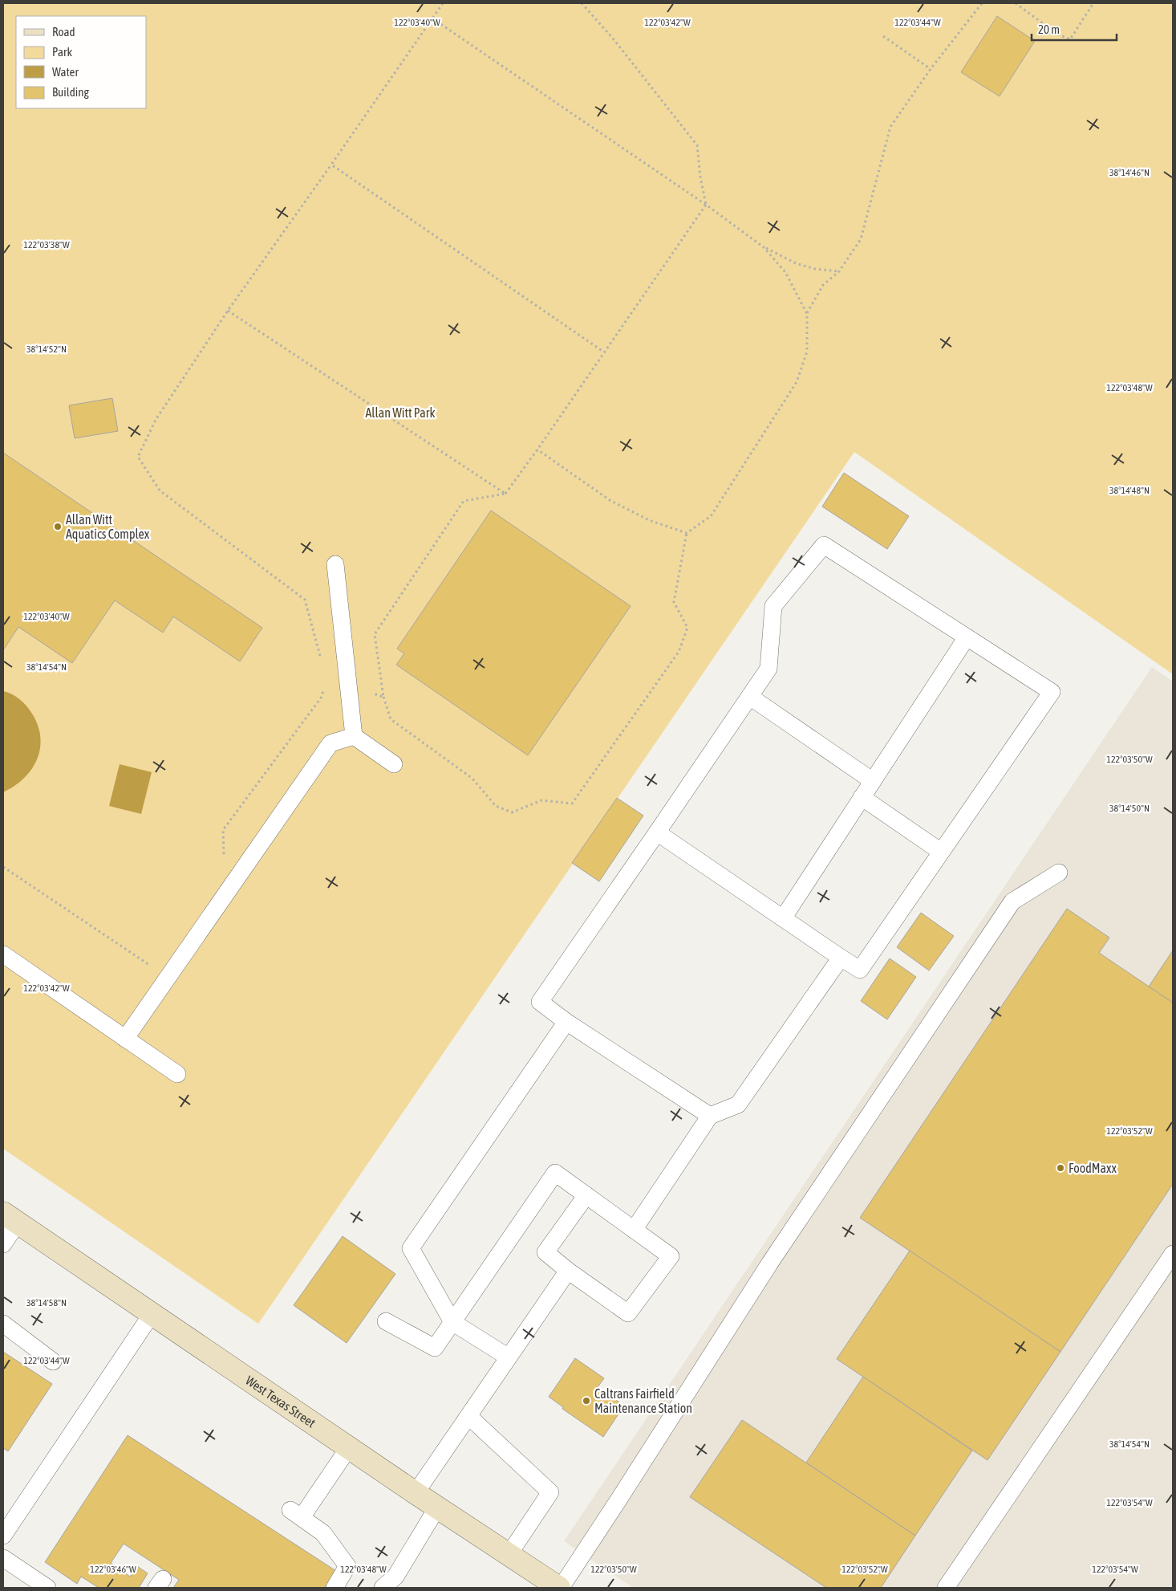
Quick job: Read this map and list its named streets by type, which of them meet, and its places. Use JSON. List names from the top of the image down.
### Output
{
  "streets": {
    "main road": ["West Texas Street"]
  },
  "parks": ["Allan Witt Park"],
  "places": ["Allan Witt Aquatics Complex", "FoodMaxx", "Caltrans Fairfield Maintenance Station"],
  "legend": [
    "Road",
    "Park",
    "Water",
    "Building"
  ],
  "scale_bar": "20 m",
  "coordinates": [
    "122°03'40\"W",
    "122°03'42\"W",
    "122°03'44\"W",
    "38°14'46\"N",
    "122°03'38\"W",
    "38°14'52\"N",
    "122°03'48\"W",
    "38°14'48\"N",
    "38°14'54\"N",
    "122°03'50\"W",
    "38°14'50\"N",
    "122°03'52\"W",
    "38°14'58\"N",
    "122°03'54\"W",
    "122°03'46\"W"
  ]
}
